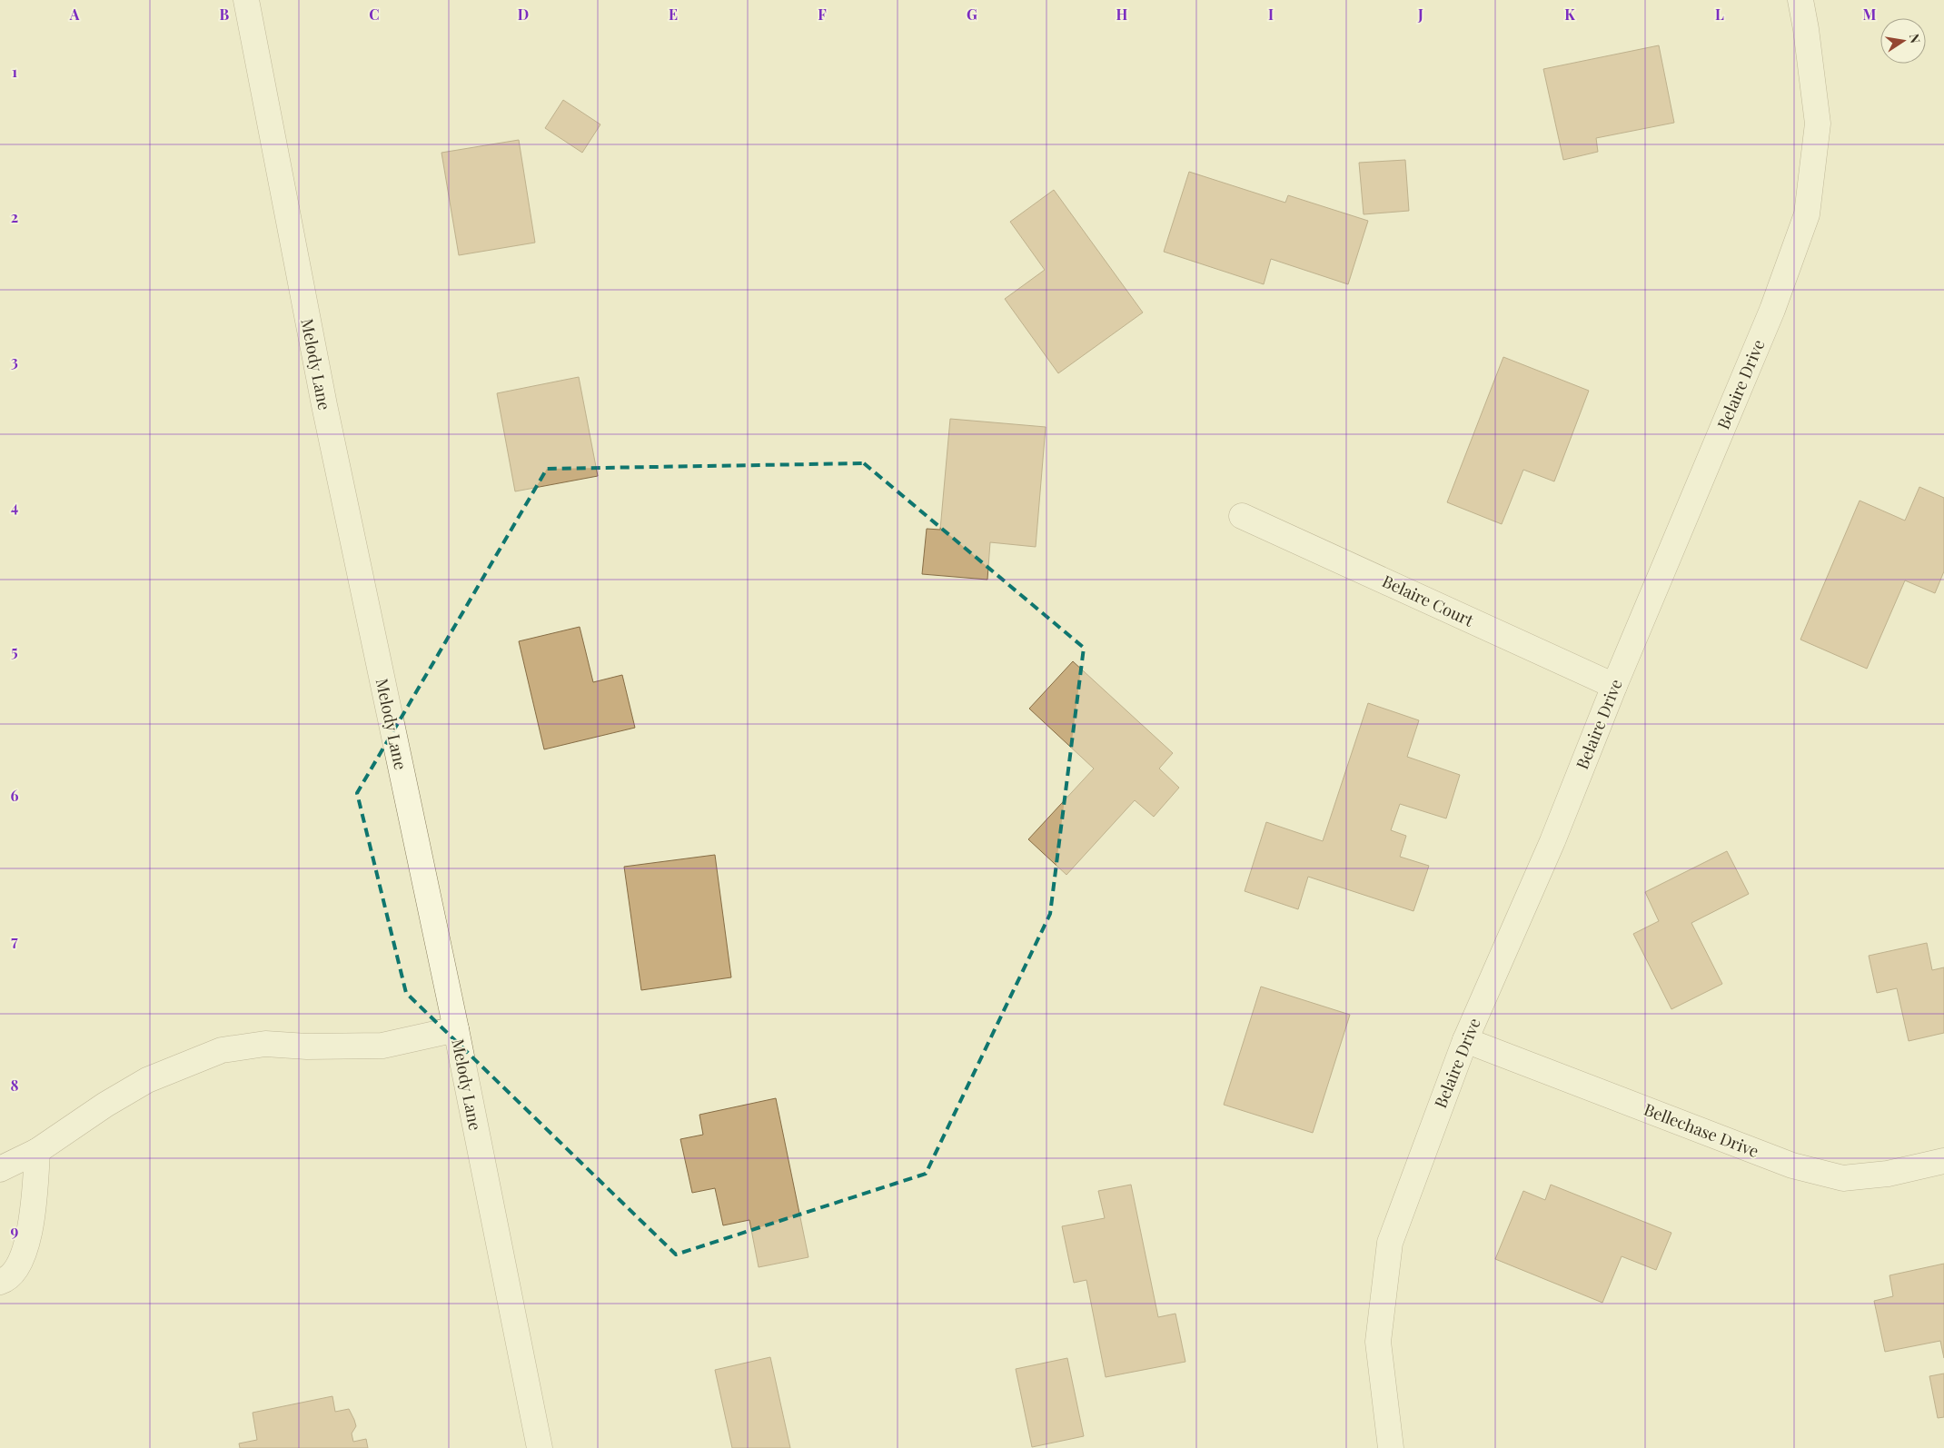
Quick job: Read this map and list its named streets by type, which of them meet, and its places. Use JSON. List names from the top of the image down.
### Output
{
  "streets": {
    "street": [
      "Melody Lane",
      "Belaire Drive",
      "Belaire Court",
      "Bellechase Drive"
    ]
  },
  "crossings": [
    ["Belaire Drive", "Belaire Court"],
    ["Belaire Drive", "Bellechase Drive"]
  ],
  "north": "right",
  "grid": {
    "columns": [
      "A",
      "B",
      "C",
      "D",
      "E",
      "F",
      "G",
      "H",
      "I",
      "J",
      "K",
      "L",
      "M"
    ],
    "rows": [
      "1",
      "2",
      "3",
      "4",
      "5",
      "6",
      "7",
      "8",
      "9"
    ]
  }
}
